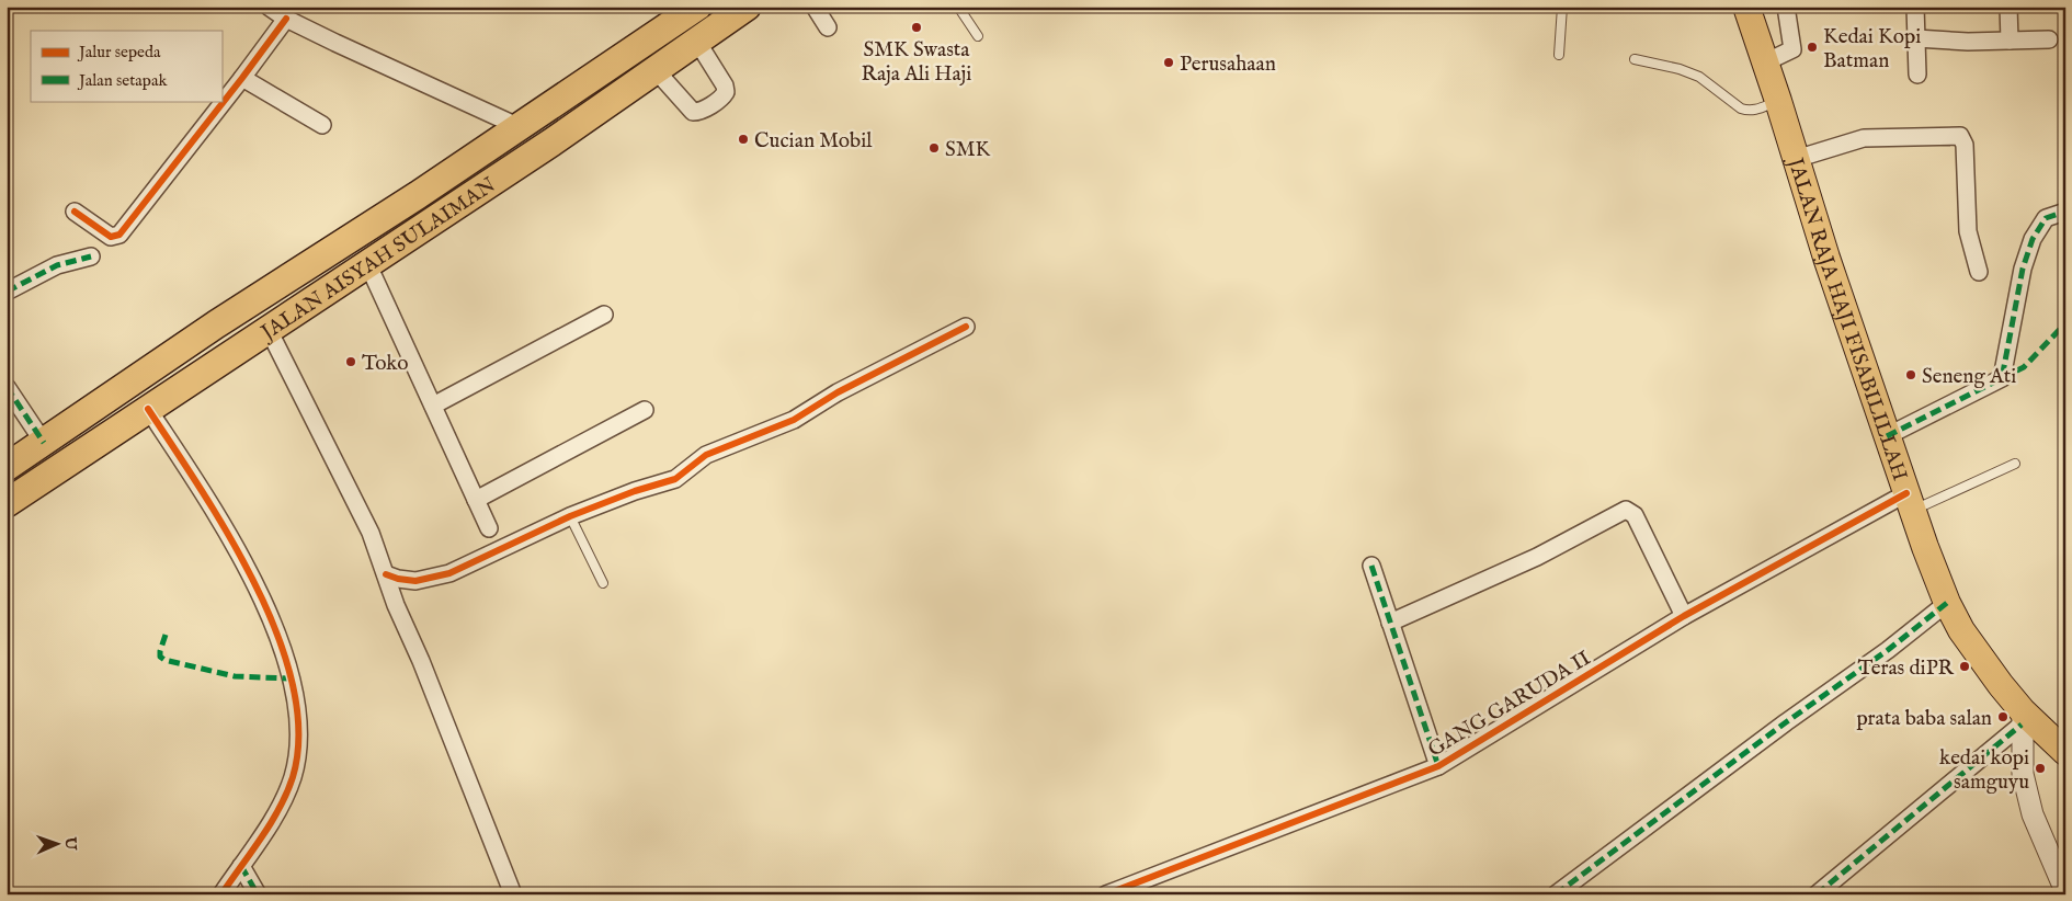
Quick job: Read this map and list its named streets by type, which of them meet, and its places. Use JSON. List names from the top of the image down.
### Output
{
  "streets": {
    "highway": ["JALAN AISYAH SULAIMAN"],
    "main road": ["JALAN RAJA HAJI FISABILILLAH"],
    "street": ["GANG GARUDA II"]
  },
  "crossings": [
    ["JALAN RAJA HAJI FISABILILLAH", "GANG GARUDA II"]
  ],
  "places": [
    "SMK Swasta Raja Ali Haji",
    "Kedai Kopi Batman",
    "Perusahaan",
    "Cucian Mobil",
    "SMK",
    "Toko",
    "Seneng Ati",
    "Teras diPR",
    "prata baba salan",
    "kedai kopi samguyu"
  ],
  "legend": ["Jalur sepeda", "Jalan setapak"],
  "north": "right"
}
